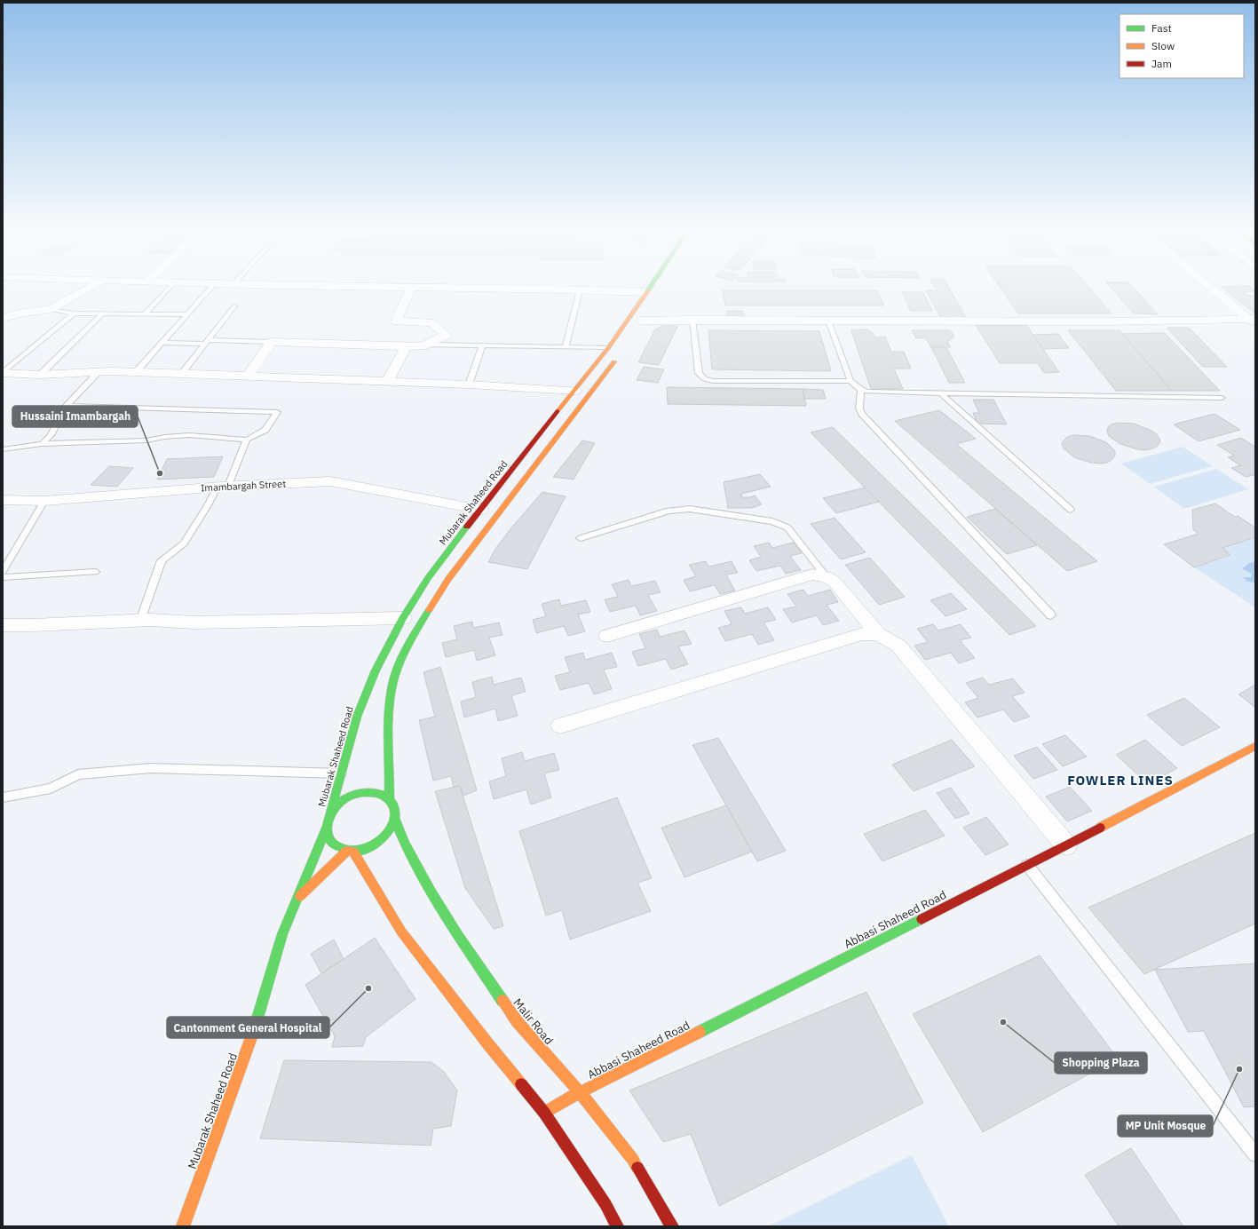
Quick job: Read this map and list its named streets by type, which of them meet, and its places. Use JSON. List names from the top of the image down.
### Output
{
  "streets": {
    "main road": ["Mubarak Shaheed Road", "Abbasi Shaheed Road", "Malir Road"],
    "street": ["Imambargah Street"]
  },
  "crossings": [
    ["Imambargah Street", "Mubarak Shaheed Road"],
    ["Mubarak Shaheed Road", "Malir Road"],
    ["Abbasi Shaheed Road", "Malir Road"]
  ],
  "districts": ["FOWLER LINES"],
  "places": [
    "Hussaini Imambargah",
    "Cantonment General Hospital",
    "Shopping Plaza",
    "MP Unit Mosque"
  ],
  "legend": ["Fast", "Slow", "Jam"]
}
